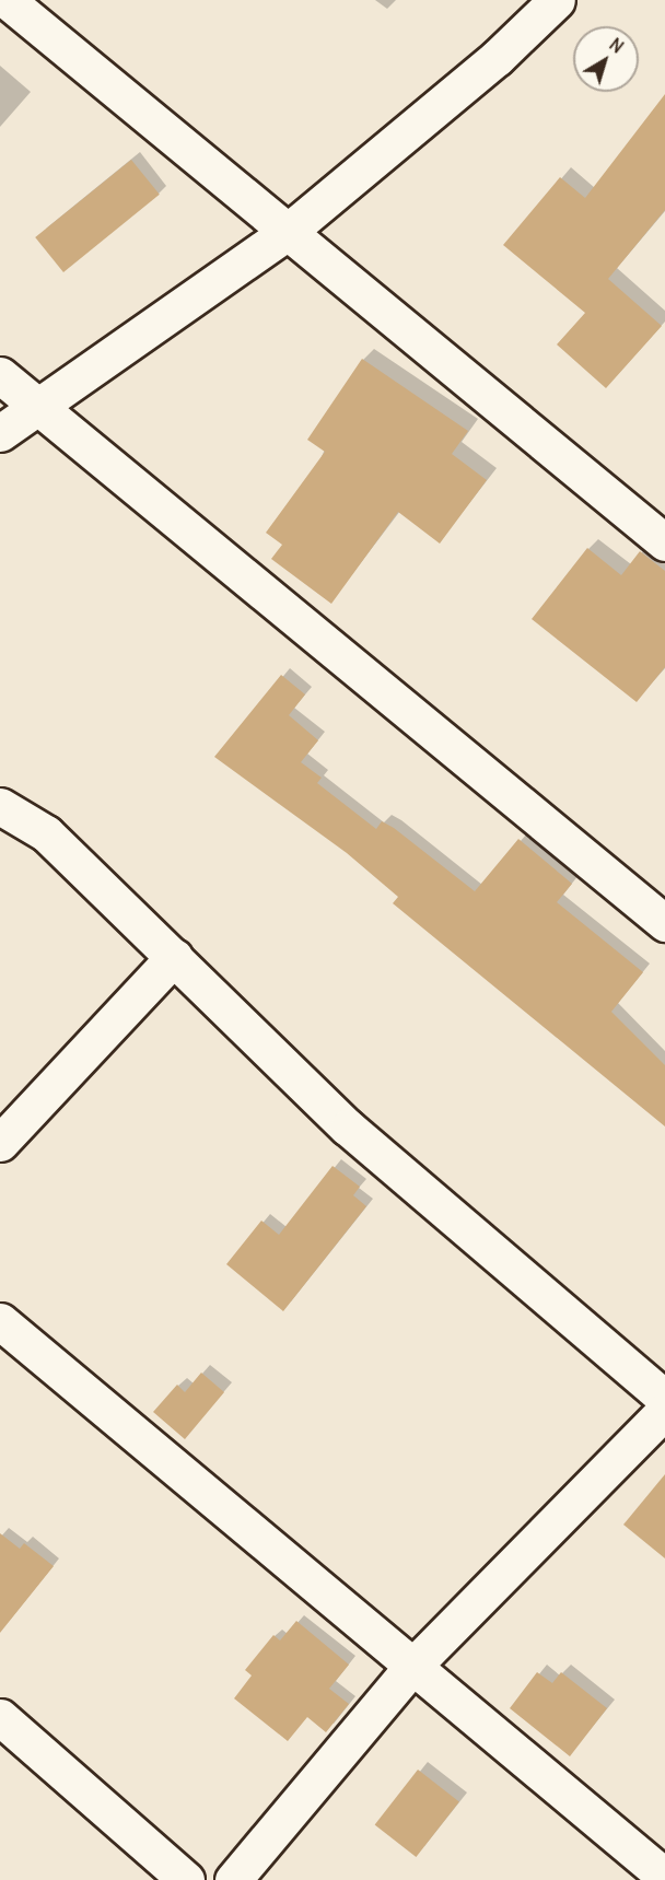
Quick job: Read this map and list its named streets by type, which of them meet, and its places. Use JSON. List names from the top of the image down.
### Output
{
  "north": "top right"
}
